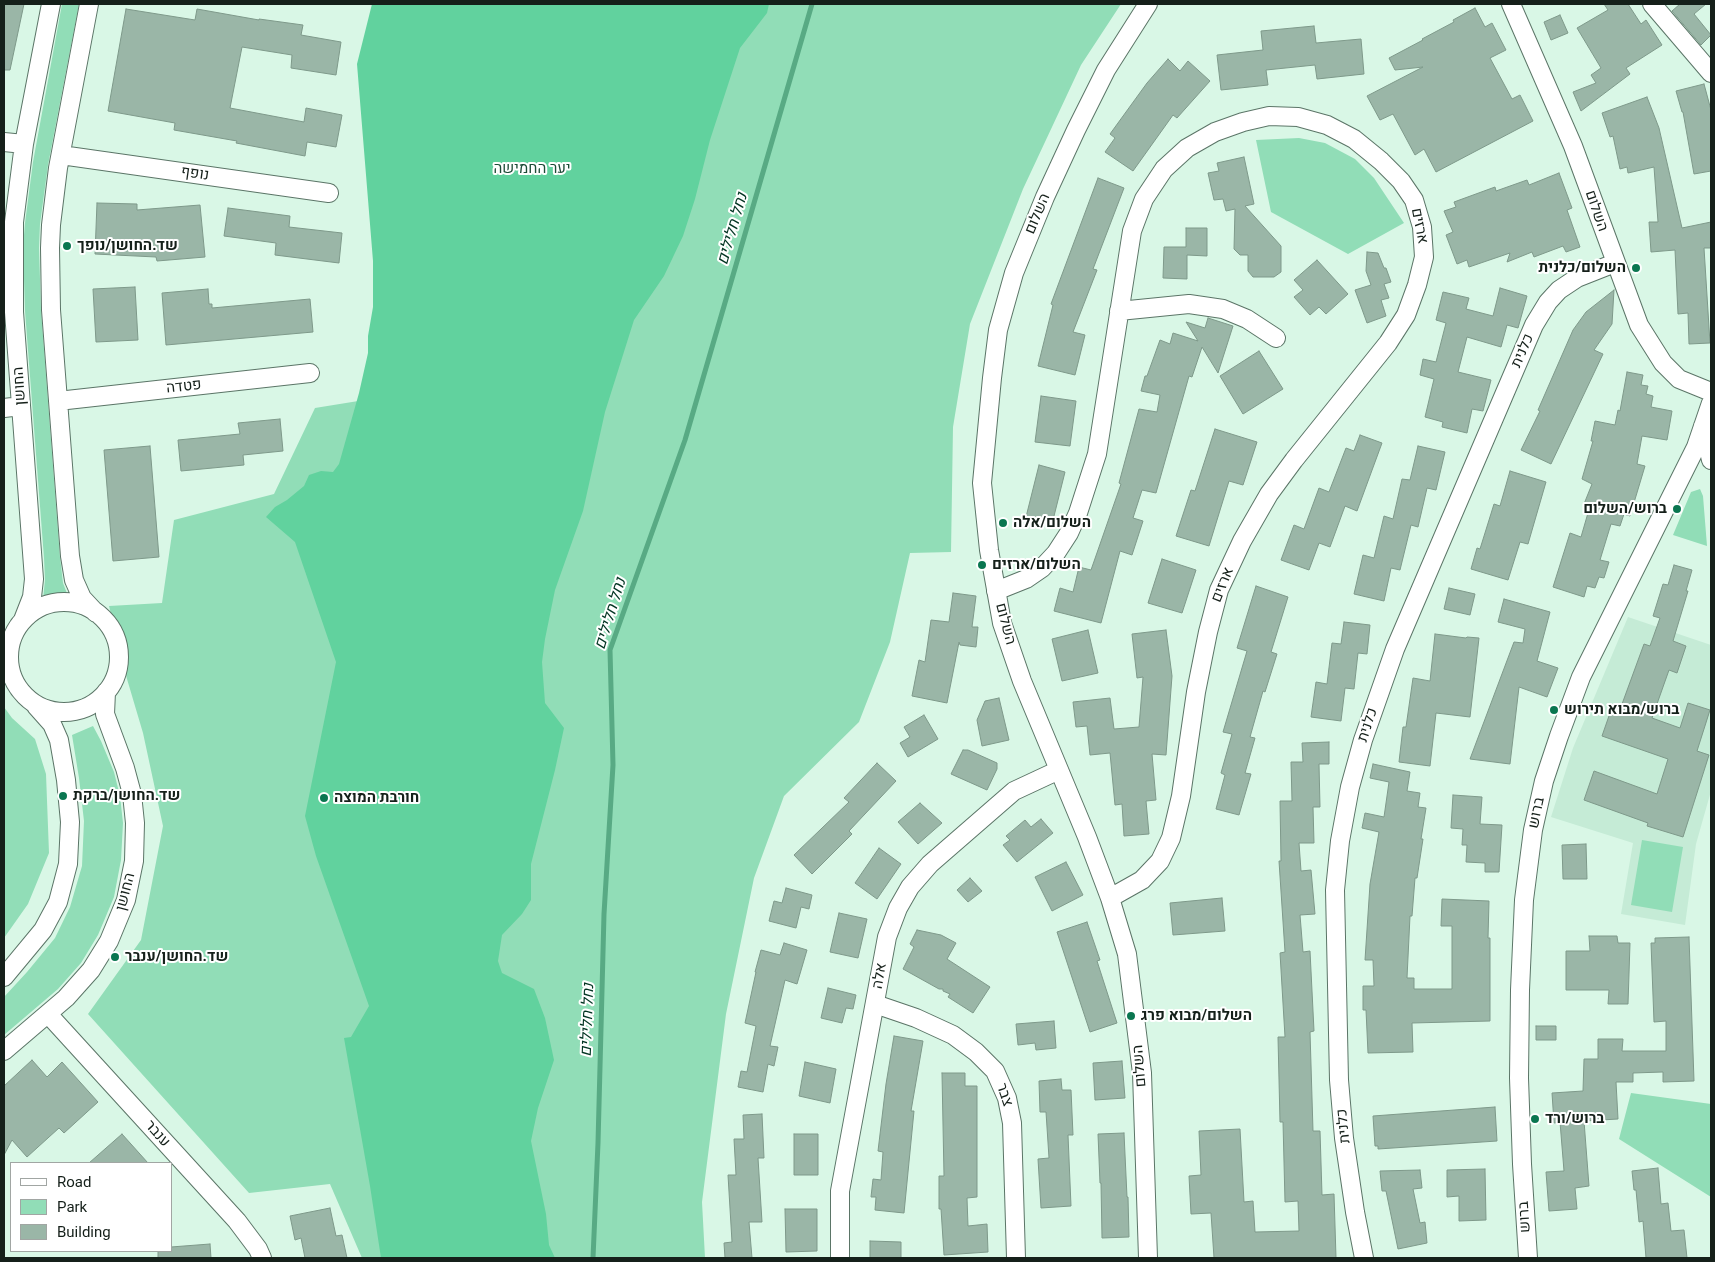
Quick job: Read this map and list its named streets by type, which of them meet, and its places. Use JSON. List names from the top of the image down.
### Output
{
  "streets": {
    "street": [
      "נופף",
      "השלום",
      "ארזים",
      "כלנית",
      "החושן",
      "פטדה",
      "ברוש",
      "אלה",
      "צבר",
      "ענבר"
    ]
  },
  "crossings": [
    ["השלום", "ארזים"],
    ["השלום", "כלנית"],
    ["השלום", "אלה"],
    ["החושן", "ענבר"],
    ["אלה", "צבר"]
  ],
  "water": ["נחל חלילים"],
  "parks": ["יער החמישה"],
  "places": [
    "שד.החושן/נופך",
    "השלום/כלנית",
    "ברוש/השלום",
    "השלום/אלה",
    "השלום/ארזים",
    "ברוש/מבוא תירוש",
    "שד.החושן/ברקת",
    "חורבת המוצה",
    "שד.החושן/ענבר",
    "השלום/מבוא פרג",
    "ברוש/ורד"
  ],
  "legend": ["Road", "Park", "Building"]
}
